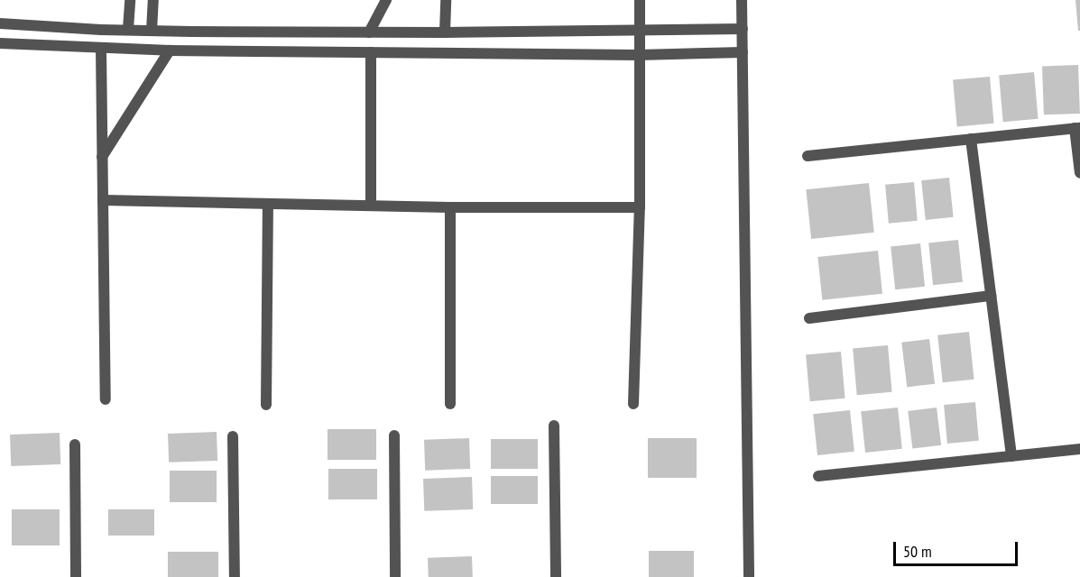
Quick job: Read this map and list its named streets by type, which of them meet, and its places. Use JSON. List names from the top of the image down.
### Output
{
  "scale_bar": "50 m"
}
